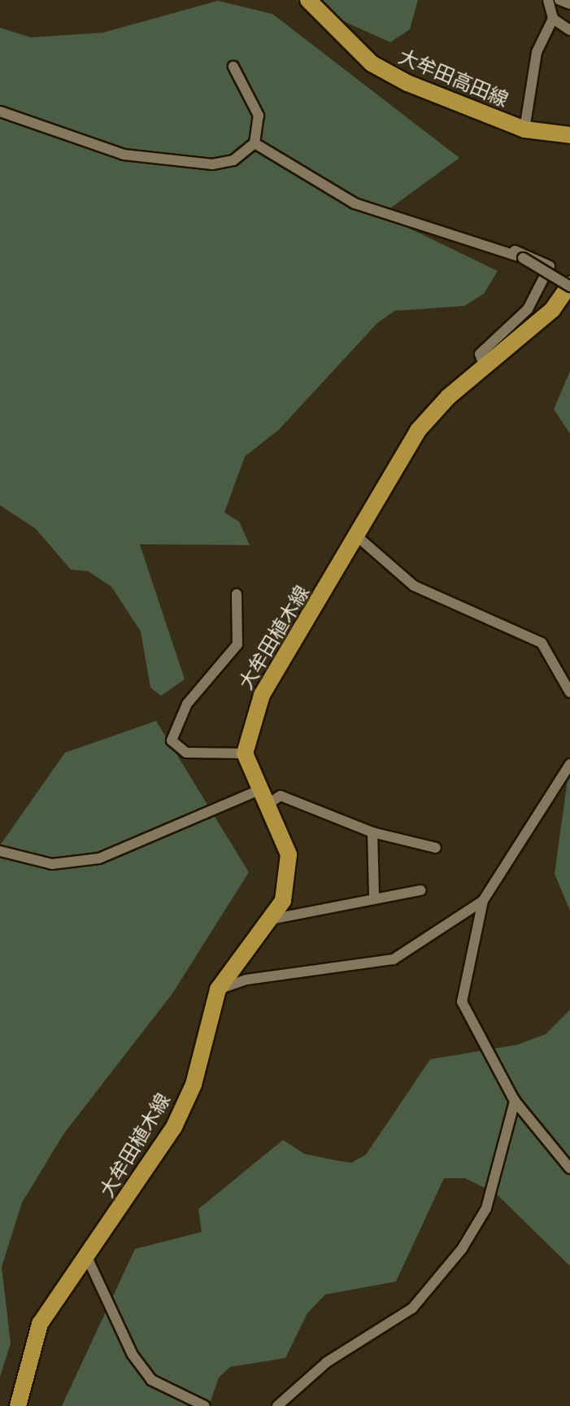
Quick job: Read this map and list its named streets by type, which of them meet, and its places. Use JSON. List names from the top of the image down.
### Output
{
  "streets": {
    "main road": ["大牟田高田線", "大牟田植木線"]
  }
}
